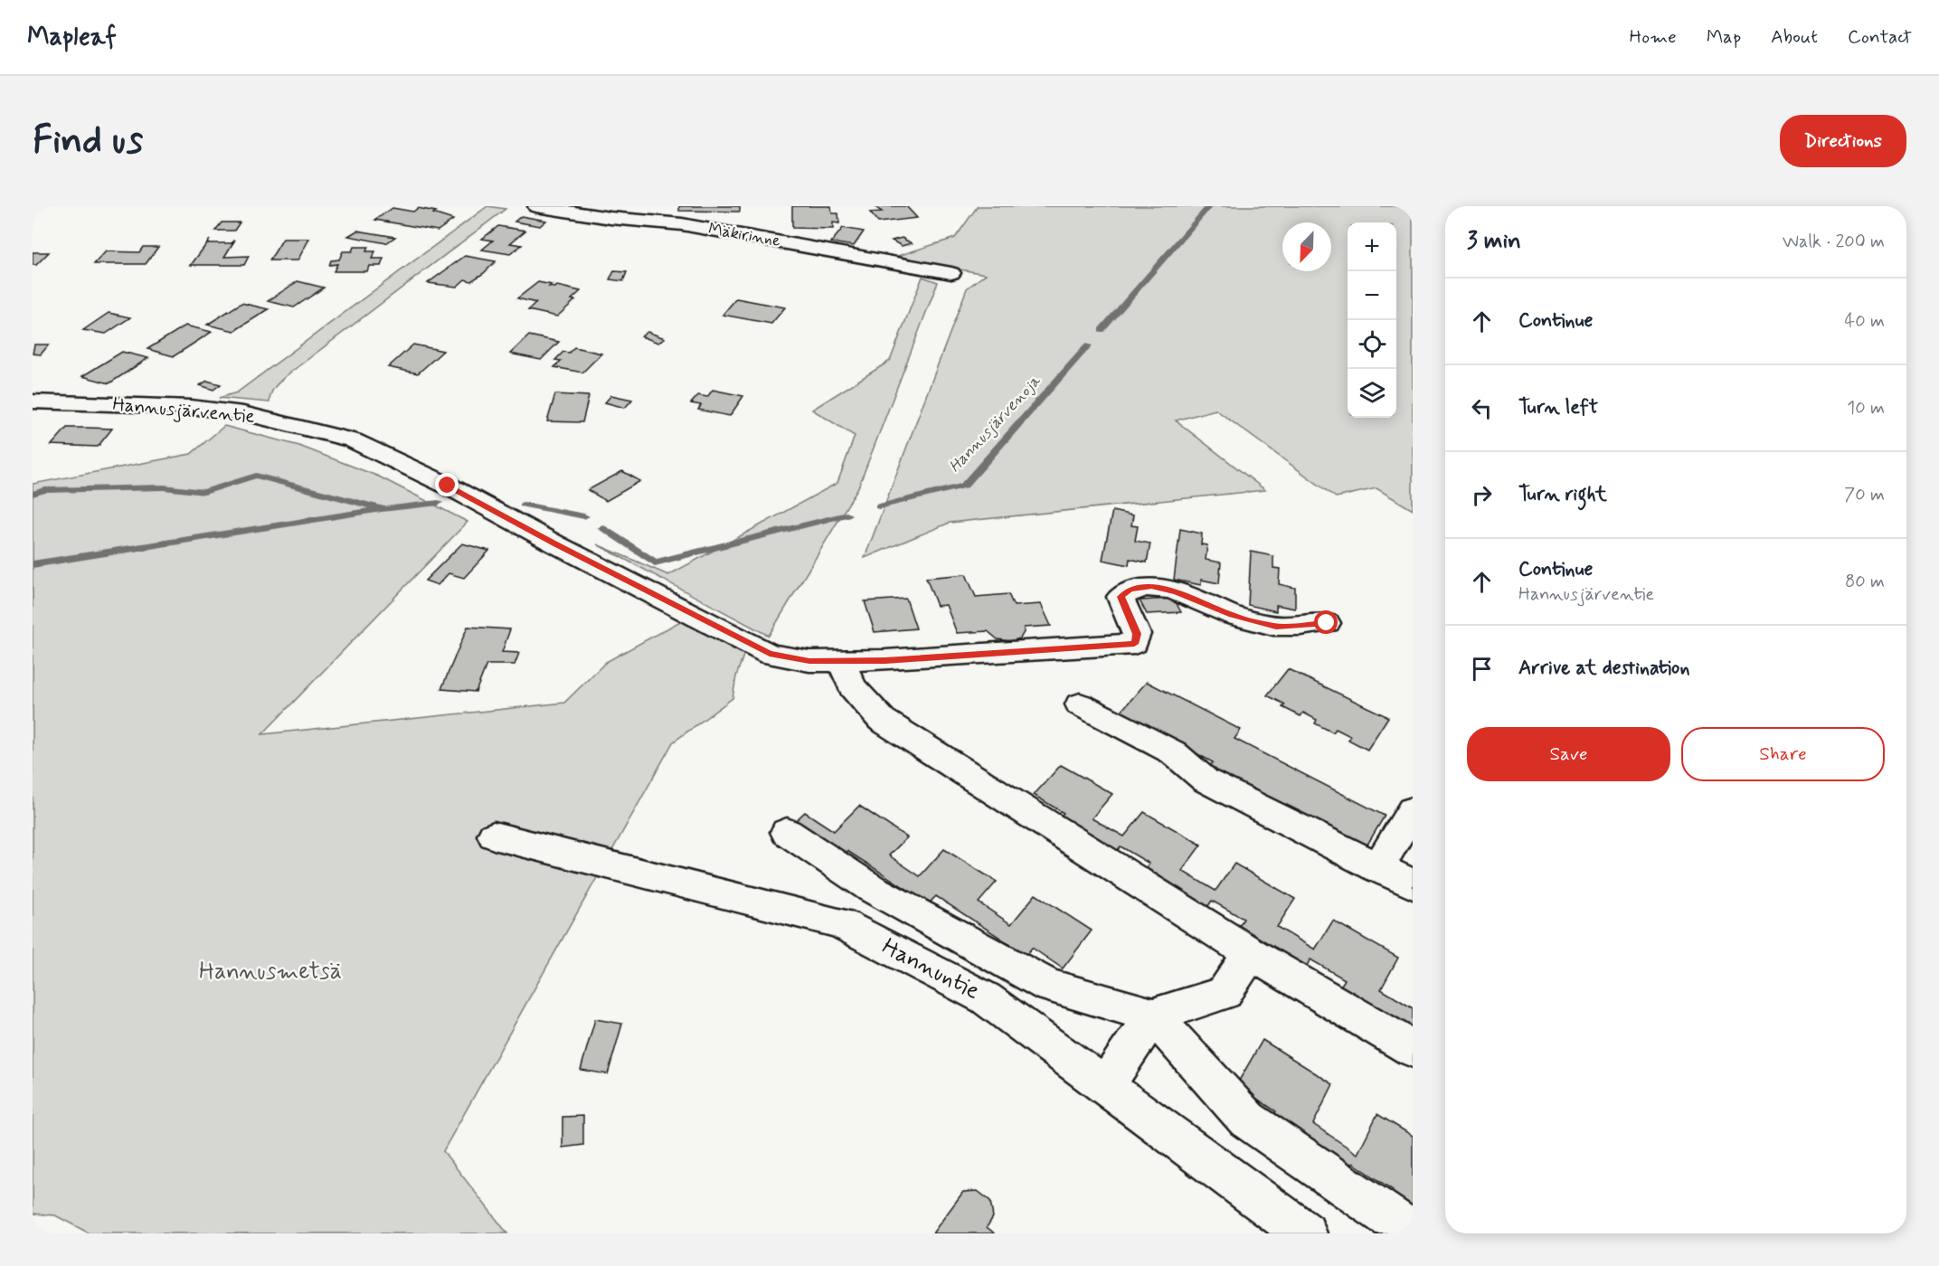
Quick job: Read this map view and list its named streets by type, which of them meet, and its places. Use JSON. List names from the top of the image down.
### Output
{
  "streets": {
    "street": ["Mäkirinne", "Hannusjärventie", "Hannuntie"]
  },
  "water": ["Hannusjärvenoja"],
  "parks": ["Hannusmetsä"],
  "north": "bottom left",
  "page": {
    "header": "Mapleaf",
    "nav": [
      "Home",
      "Map",
      "About",
      "Contact"
    ],
    "buttons": [
      "Directions",
      ["Save", "Share"]
    ],
    "title": "Find us",
    "heading": ["3 min", "Walk · 200 m"],
    "map_buttons": ["+", "−"],
    "list": [
      ["Continue", "40 m"],
      ["Turn left", "10 m"],
      ["Turn right", "70 m"],
      ["Continue", "Hannusjärventie", "80 m"],
      "Arrive at destination"
    ]
  }
}
